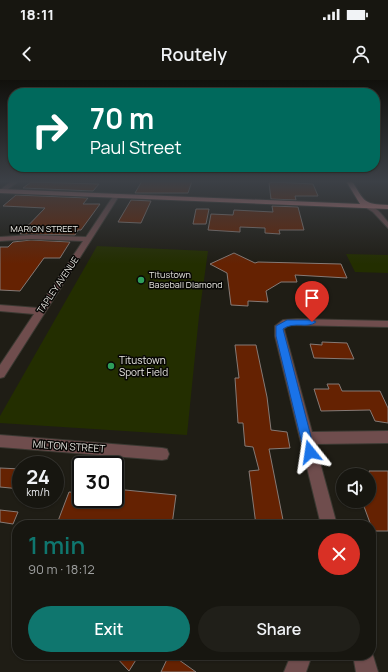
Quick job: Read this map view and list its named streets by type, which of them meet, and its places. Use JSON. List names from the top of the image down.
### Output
{
  "streets": {
    "street": ["MARION STREET", "TAPLEY AVENUE", "MILTON STREET"]
  },
  "crossings": [
    ["MARION STREET", "TAPLEY AVENUE"]
  ],
  "places": ["Titustown Baseball Diamond", "Titustown Sport Field"],
  "page": {
    "status": "18:11",
    "header": "Routely",
    "turn": ["70 m", "Paul Street"],
    "speed": "24 km/h",
    "limit": "30",
    "heading": ["1 min", "90 m · 18:12"],
    "buttons": ["Exit", "Share"]
  }
}
